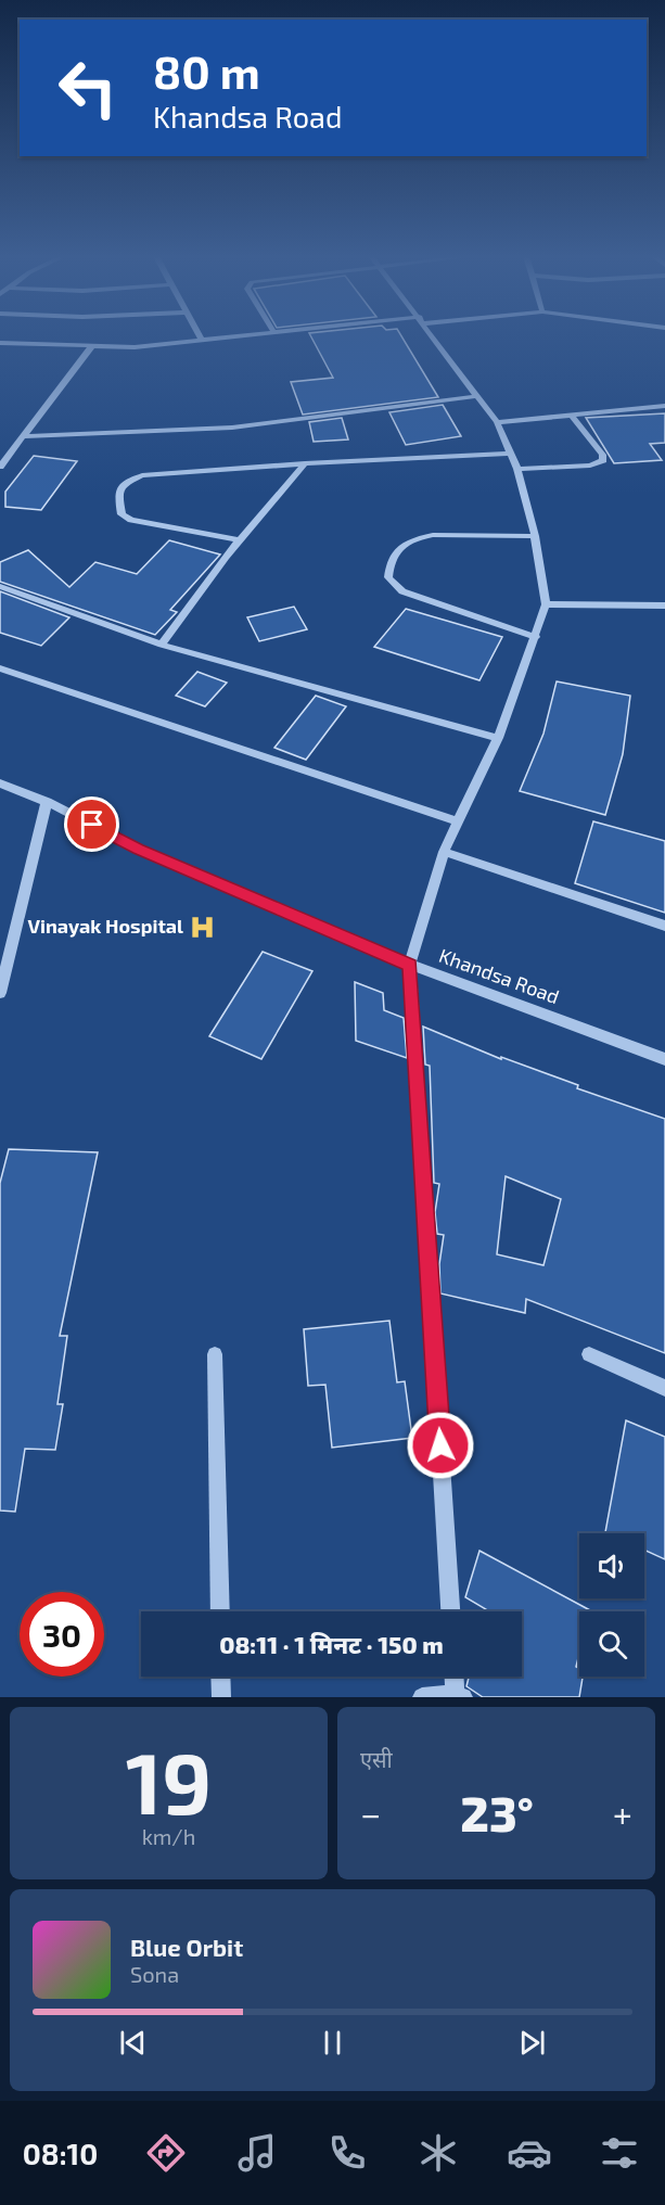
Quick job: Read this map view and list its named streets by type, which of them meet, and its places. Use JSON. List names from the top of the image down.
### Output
{
  "streets": {
    "street": ["Khandsa Road"]
  },
  "places": {
    "hospital": ["Vinayak Hospital"]
  },
  "page": {
    "turn": ["80 m", "Khandsa Road"],
    "limit": "30",
    "trip": "08:11 · 1 मिनट · 150 m",
    "tile": [
      ["19", "km/h"],
      "एसी"
    ],
    "heat": ["−", "23°", "+"],
    "song": ["Blue Orbit", "Sona"],
    "tabs": "08:10"
  }
}
